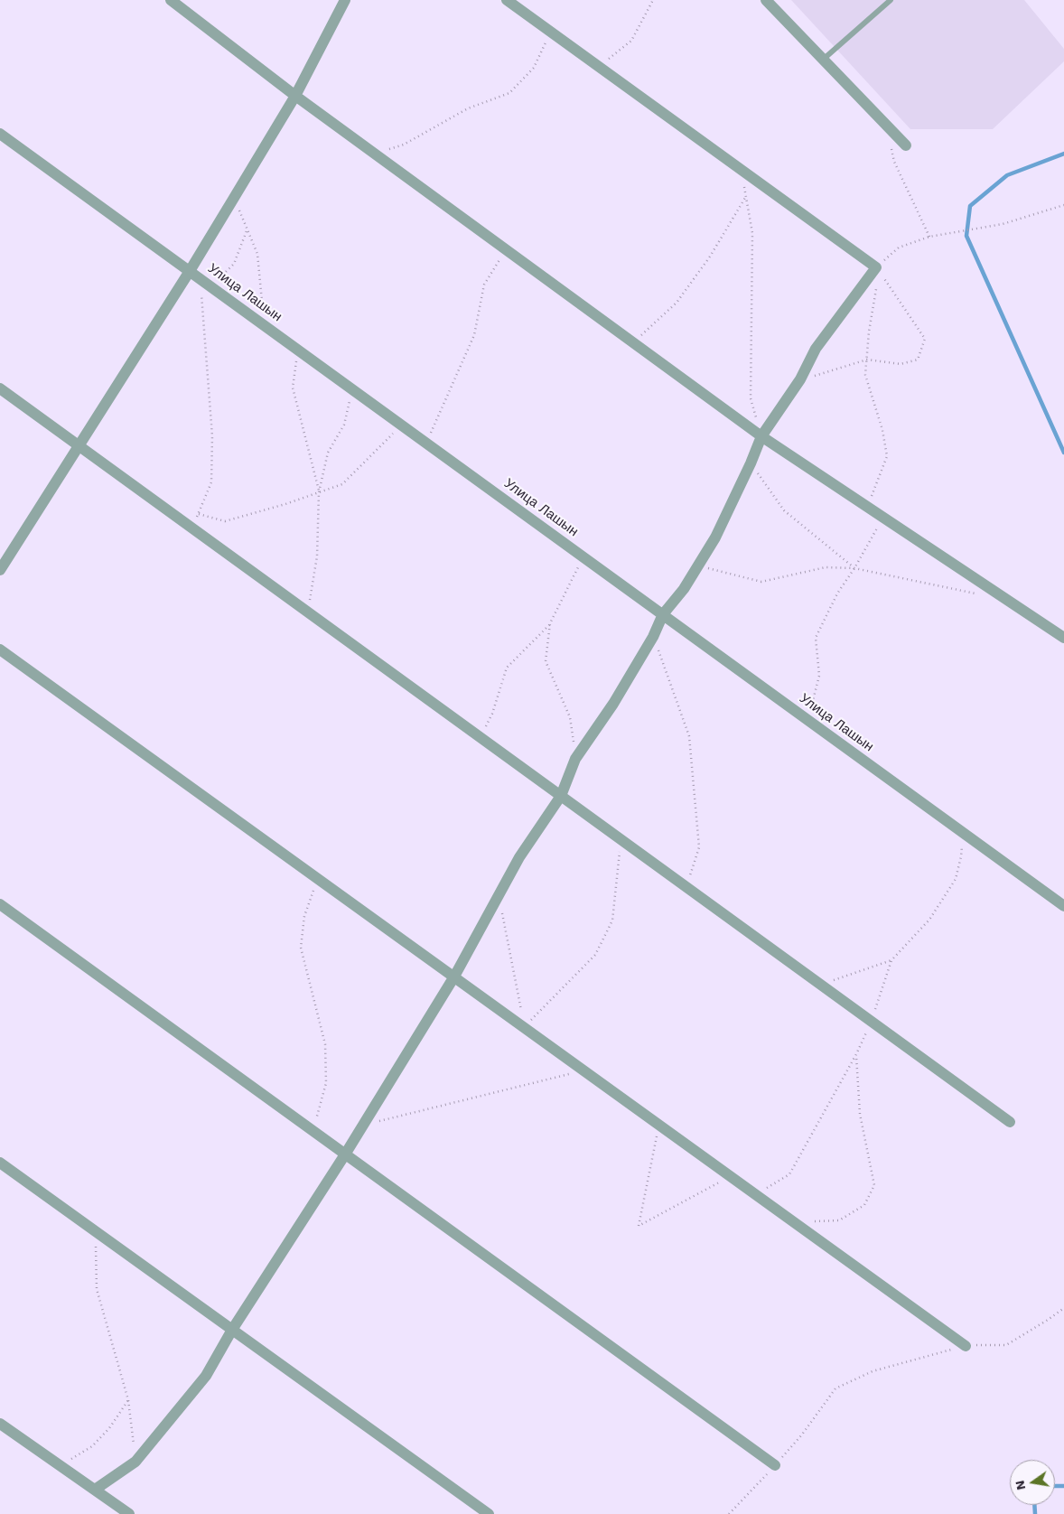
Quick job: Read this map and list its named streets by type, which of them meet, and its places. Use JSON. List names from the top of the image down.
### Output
{
  "streets": {
    "street": ["Улица Лашын"]
  },
  "north": "left"
}
